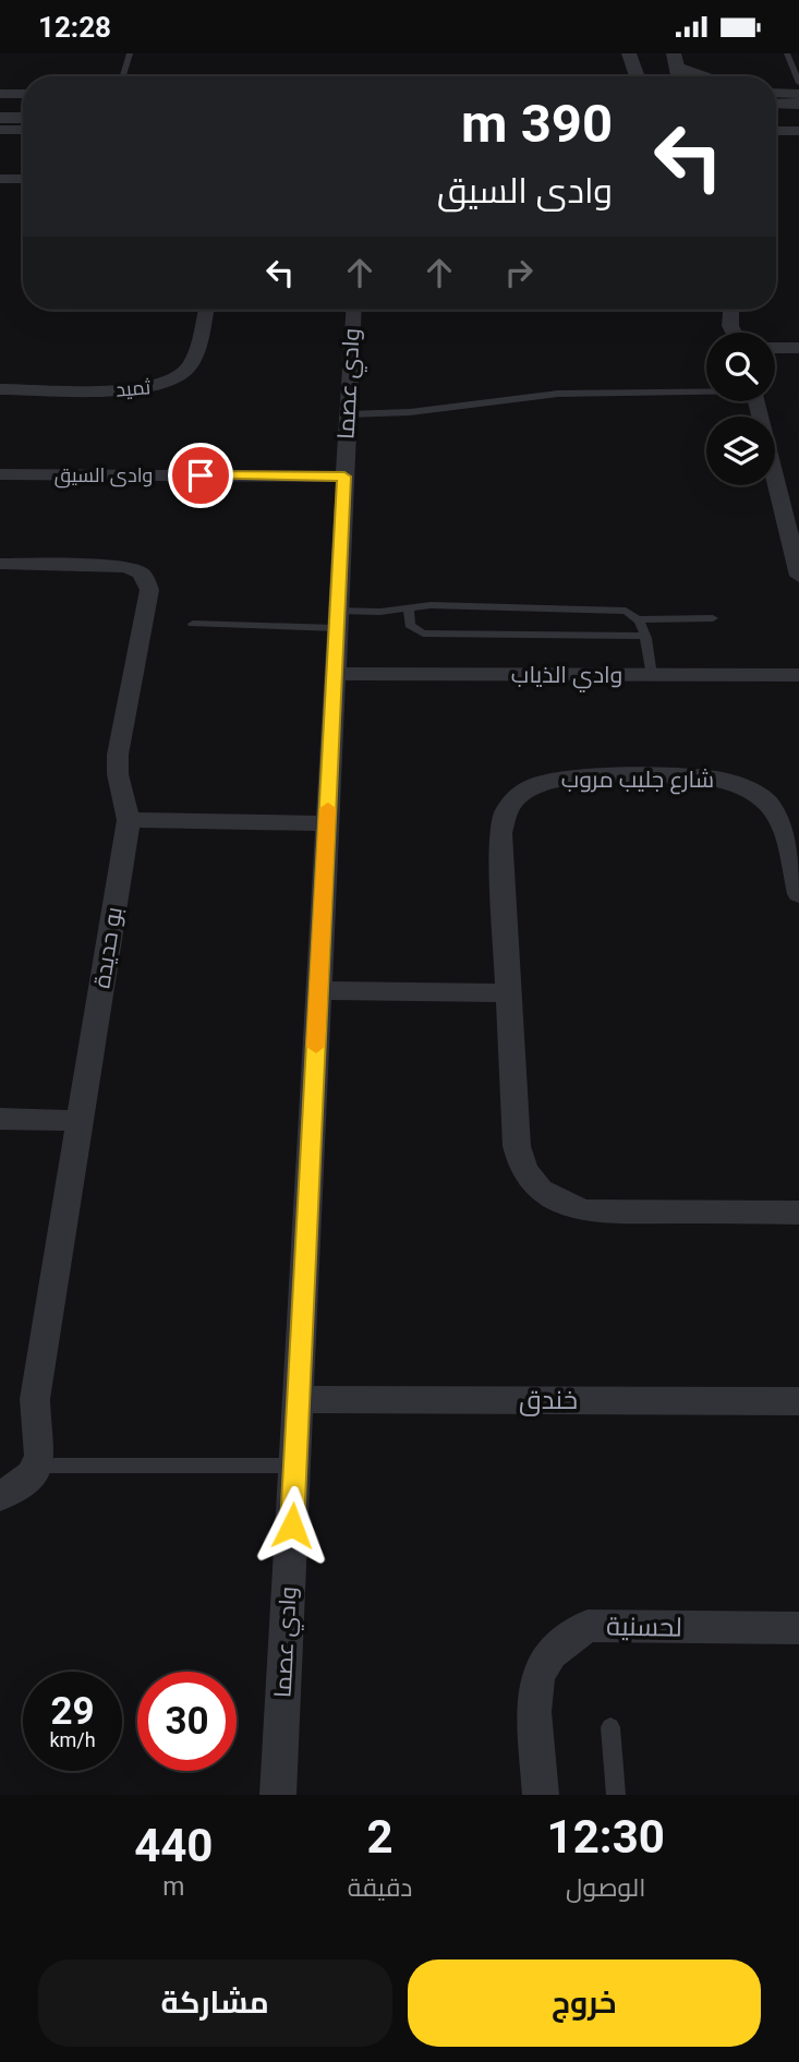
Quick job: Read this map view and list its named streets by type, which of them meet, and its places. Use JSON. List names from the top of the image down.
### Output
{
  "streets": {
    "street": [
      "وادي عصما",
      "ثميد",
      "وادى السيق",
      "وادي الذياب",
      "شارع جليب مروب",
      "بو حديدة",
      "خندق",
      "لحسنية"
    ]
  },
  "crossings": [
    ["وادي عصما", "وادى السيق"],
    ["وادي عصما", "وادي الذياب"],
    ["وادي عصما", "خندق"]
  ],
  "page": {
    "status": "12:28",
    "turn": ["390 m", "وادى السيق"],
    "speed": "29 km/h",
    "limit": "30",
    "eta": [
      "12:30",
      "الوصول",
      "2",
      "دقيقة",
      "440",
      "m"
    ],
    "buttons": ["خروج", "مشاركة"]
  }
}
